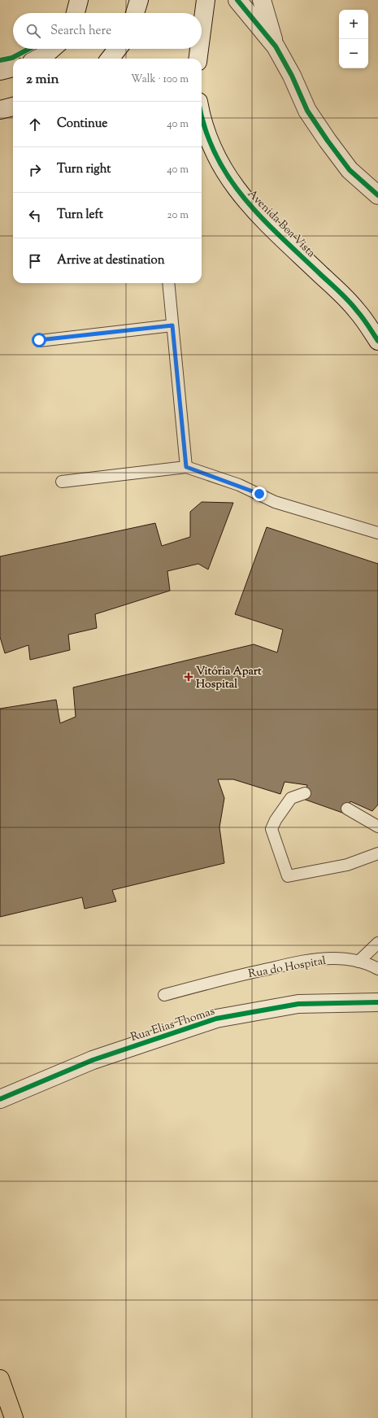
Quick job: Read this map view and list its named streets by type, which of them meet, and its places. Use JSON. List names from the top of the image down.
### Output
{
  "streets": {
    "street": ["Avenida Boa Vista", "Rua Elias Thomas"],
    "lane": ["Rua do Hospital"]
  },
  "places": {
    "health": ["Vitória Apart Hospital"]
  },
  "page": {
    "map_buttons": ["+", "−"],
    "search": "Search here",
    "heading": ["2 min", "Walk · 100 m"],
    "list": [
      ["Continue", "40 m"],
      ["Turn right", "40 m"],
      ["Turn left", "20 m"],
      "Arrive at destination"
    ]
  }
}
